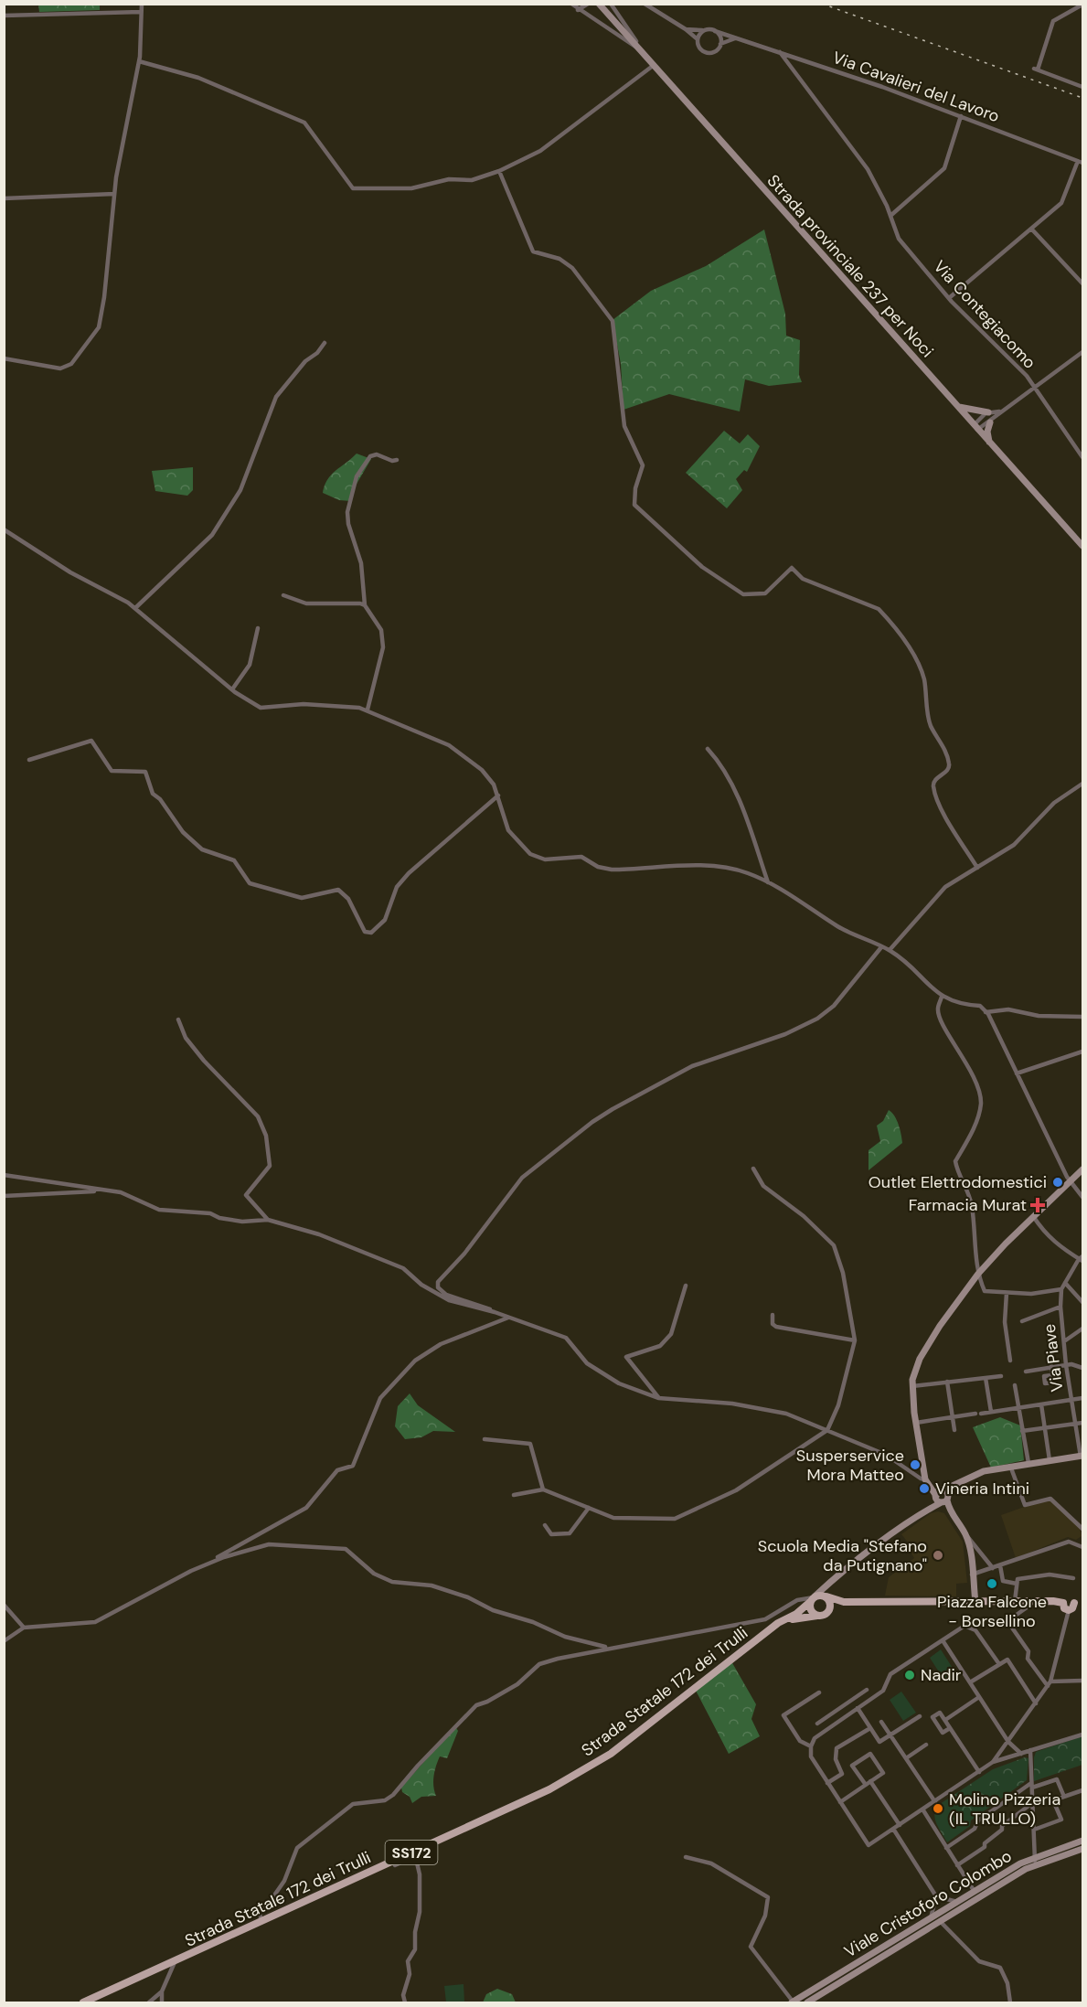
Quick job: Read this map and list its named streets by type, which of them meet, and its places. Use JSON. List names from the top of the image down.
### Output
{
  "streets": {
    "main road": [
      "Strada provinciale 237 per Noci",
      "Strada Statale 172 dei Trulli",
      "SS172",
      "Viale Cristoforo Colombo"
    ],
    "street": ["Via Cavalieri del Lavoro", "Via Contegiacomo", "Via Piave"]
  },
  "crossings": [
    ["Via Cavalieri del Lavoro", "Via Contegiacomo"]
  ],
  "places": {
    "other": [
      "Outlet Elettrodomestici",
      "Susperservice Mora Matteo",
      "Vineria Intini",
      "Scuola Media \"Stefano da Putignano\"",
      "Piazza Falcone - Borsellino",
      "Nadir",
      "Molino Pizzeria (IL TRULLO)"
    ],
    "health": ["Farmacia Murat"]
  }
}
